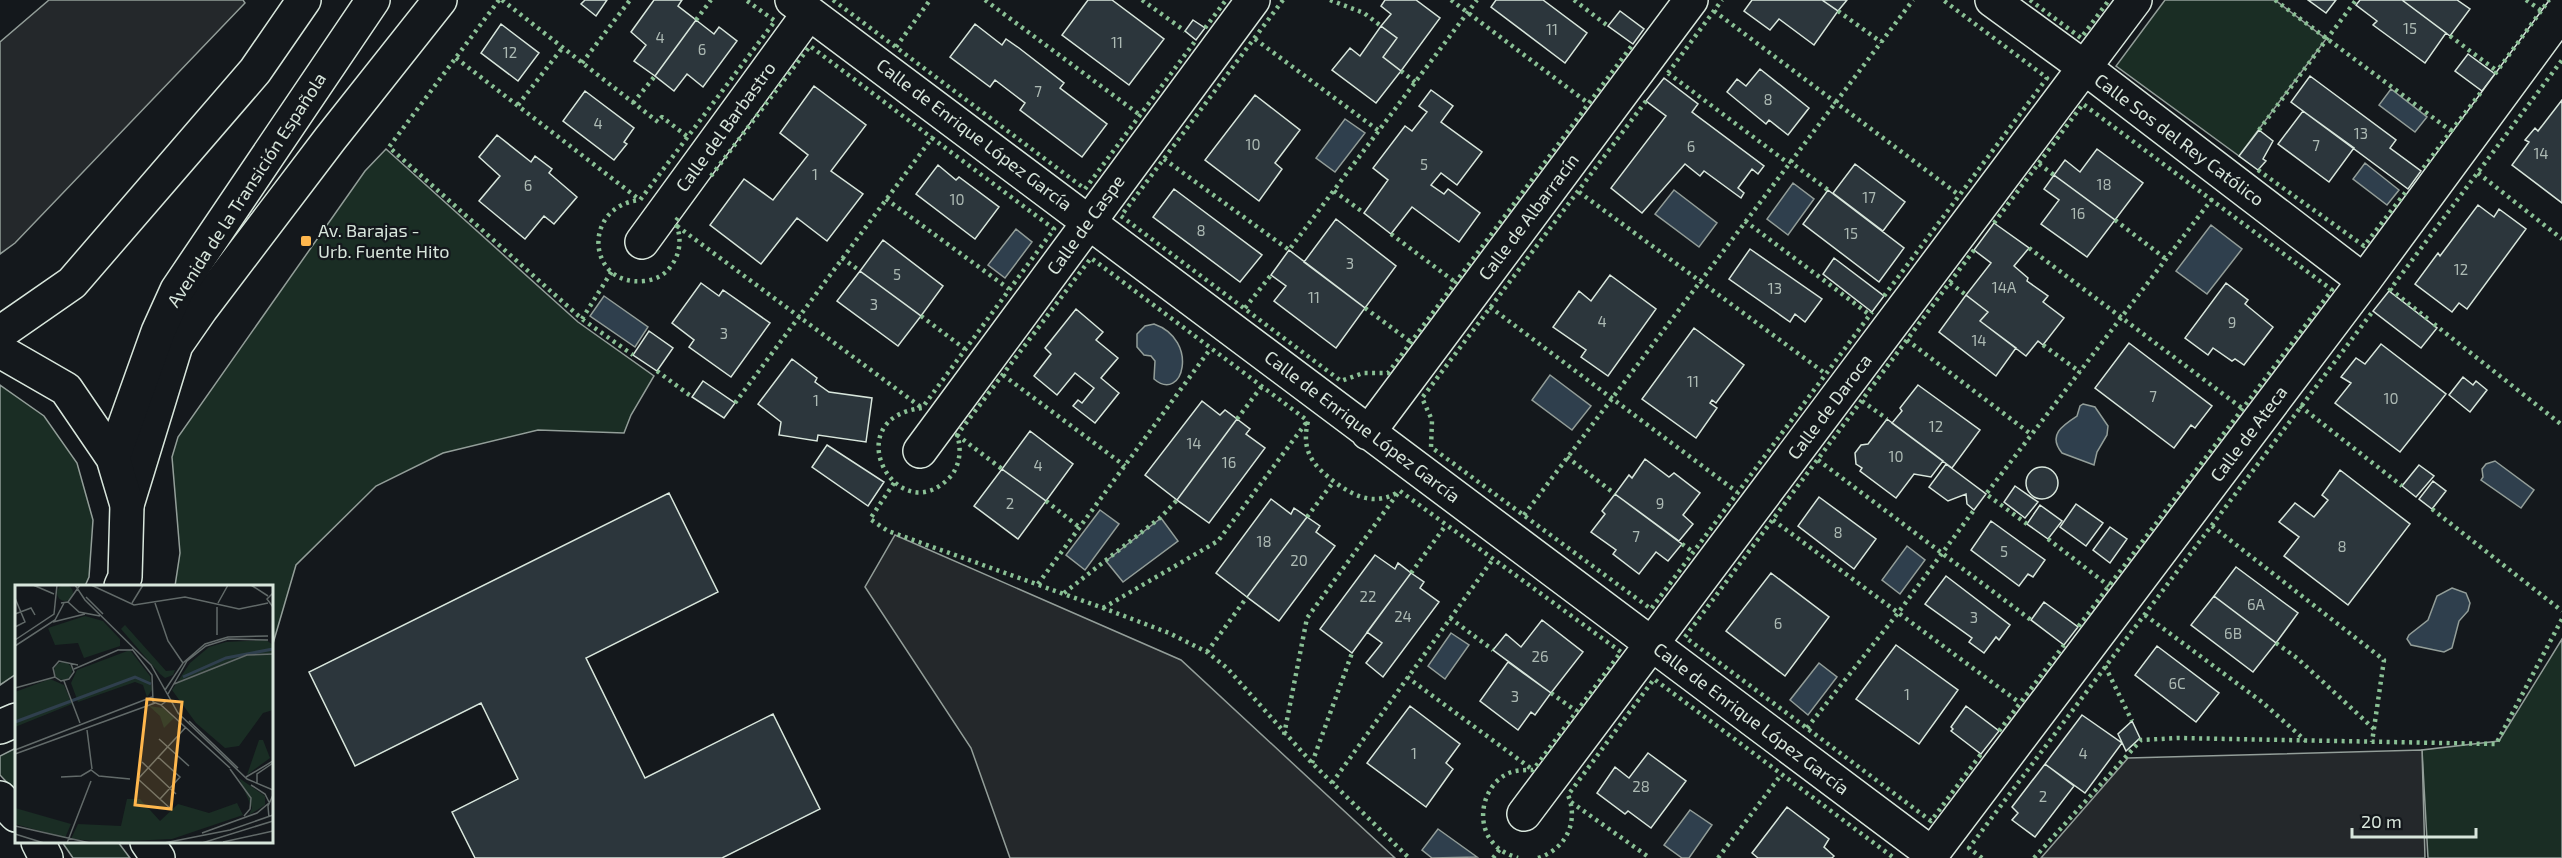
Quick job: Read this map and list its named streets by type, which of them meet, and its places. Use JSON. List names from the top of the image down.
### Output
{
  "streets": {
    "street": [
      "Calle del Barbastro",
      "Calle de Enrique López García",
      "Calle Sos del Rey Católico",
      "Avenida de la Transición Española",
      "Calle de Albarracín",
      "Calle de Caspe",
      "Calle de Daroca",
      "Calle de Ateca"
    ]
  },
  "crossings": [
    ["Calle del Barbastro", "Calle de Enrique López García"],
    ["Calle de Enrique López García", "Calle de Albarracín"],
    ["Calle de Enrique López García", "Calle de Caspe"],
    ["Calle de Enrique López García", "Calle de Daroca"],
    ["Calle de Enrique López García", "Calle de Ateca"],
    ["Calle Sos del Rey Católico", "Calle de Daroca"],
    ["Calle Sos del Rey Católico", "Calle de Ateca"]
  ],
  "places": {
    "transit": ["Av. Barajas - Urb. Fuente Hito"]
  },
  "house_numbers": [
    "15",
    "11",
    "4",
    "11",
    "6",
    "12",
    "7",
    "8",
    "4",
    "13",
    "10",
    "7",
    "6",
    "14",
    "5",
    "1",
    "18",
    "6",
    "17",
    "10",
    "16",
    "8",
    "15",
    "3",
    "12",
    "5",
    "14A",
    "13",
    "11",
    "3",
    "4",
    "9",
    "3",
    "14",
    "11",
    "7",
    "10",
    "1",
    "12",
    "14",
    "10",
    "16",
    "4",
    "2",
    "9",
    "8",
    "7",
    "18",
    "8",
    "5",
    "20",
    "22",
    "6A",
    "24",
    "3",
    "6",
    "6B",
    "26",
    "6C",
    "1",
    "3",
    "1",
    "4",
    "28",
    "2"
  ],
  "scale_bar": "20 m"
}
